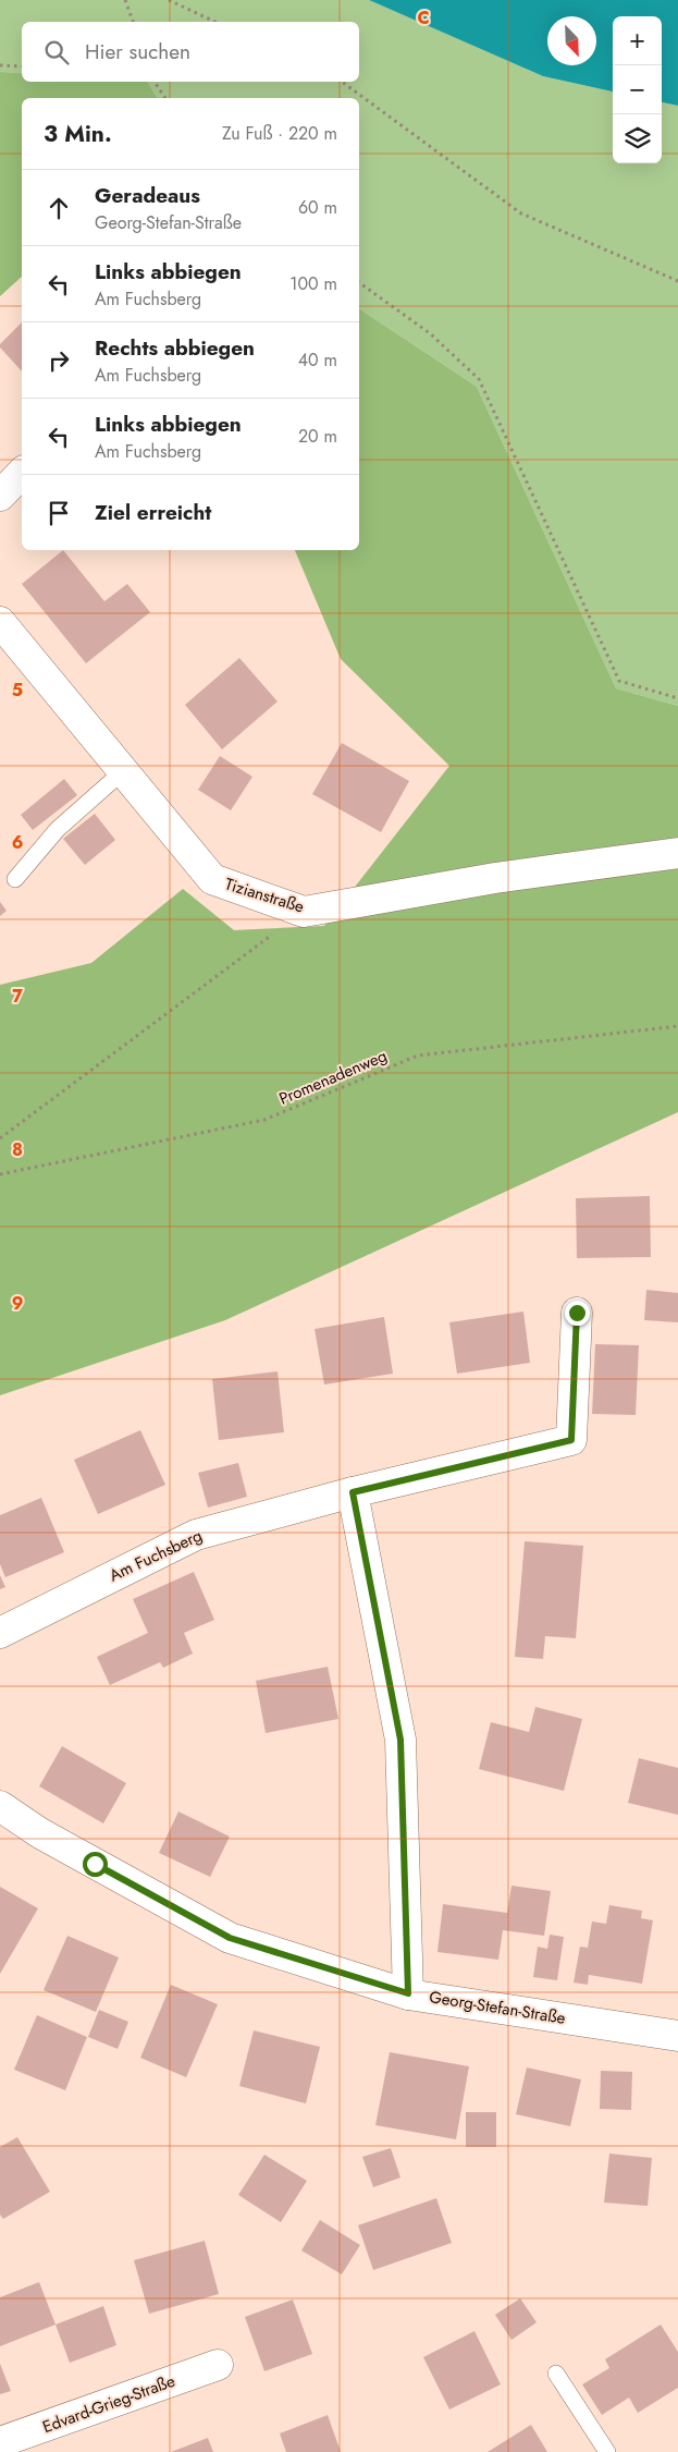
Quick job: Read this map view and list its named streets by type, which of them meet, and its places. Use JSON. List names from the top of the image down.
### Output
{
  "streets": {
    "street": [
      "Tizianstraße",
      "Am Fuchsberg",
      "Georg-Stefan-Straße",
      "Edvard-Grieg-Straße"
    ],
    "path": ["Promenadenweg"]
  },
  "north": "bottom right",
  "page": {
    "map_buttons": ["+", "−"],
    "search": "Hier suchen",
    "heading": ["3 Min.", "Zu Fuß · 220 m"],
    "list": [
      ["Geradeaus", "Georg-Stefan-Straße", "60 m"],
      ["Links abbiegen", "Am Fuchsberg", "100 m"],
      ["Rechts abbiegen", "Am Fuchsberg", "40 m"],
      ["Links abbiegen", "Am Fuchsberg", "20 m"],
      "Ziel erreicht"
    ]
  },
  "grid": {
    "columns": ["C"],
    "rows": [
      "5",
      "6",
      "7",
      "8",
      "9"
    ]
  }
}
